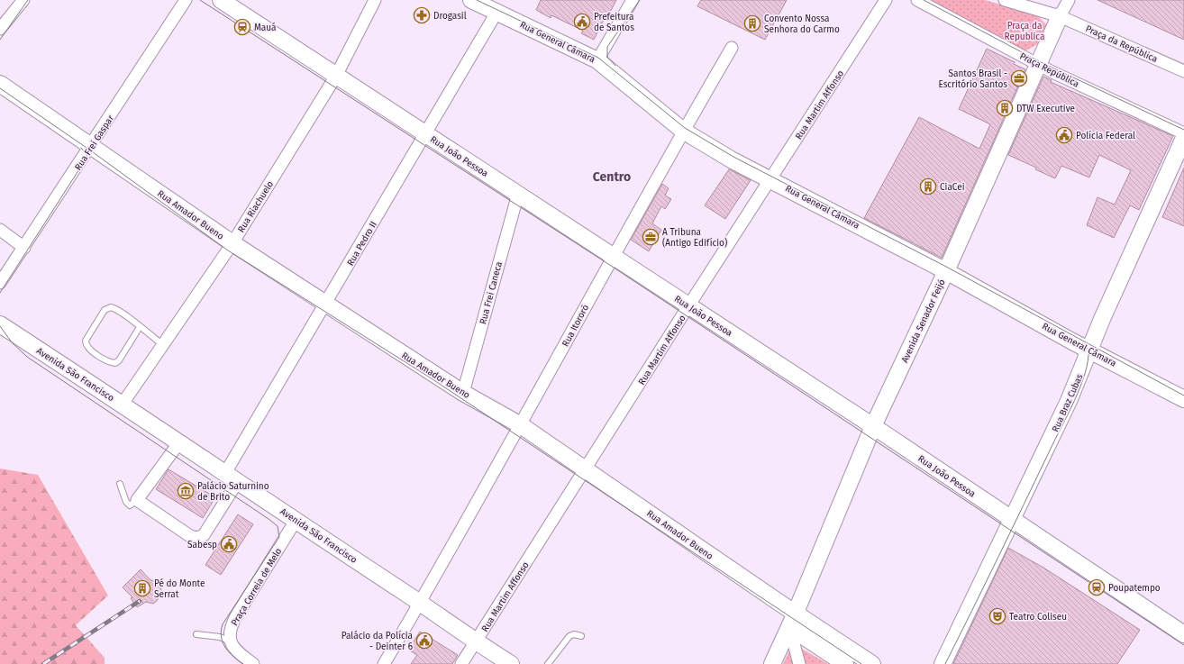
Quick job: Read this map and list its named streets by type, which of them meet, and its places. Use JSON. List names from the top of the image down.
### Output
{
  "streets": {
    "street": [
      "Rua General Câmara",
      "Praça da República",
      "Praça República",
      "Rua Martim Affonso",
      "Rua Frei Gaspar",
      "Rua João Pessoa",
      "Rua Riachuelo",
      "Rua Amador Bueno",
      "Rua Pedro II",
      "Rua Frei Caneca",
      "Avenida Senador Feijó",
      "Rua Itororó",
      "Avenida São Francisco",
      "Rua Braz Cubas",
      "Praça Correia de Melo"
    ]
  },
  "crossings": [
    ["Rua General Câmara", "Rua Martim Affonso"],
    ["Rua General Câmara", "Rua Pedro II"],
    ["Rua General Câmara", "Avenida Senador Feijó"],
    ["Rua General Câmara", "Rua Itororó"],
    ["Rua General Câmara", "Rua Braz Cubas"],
    ["Praça da República", "Avenida Senador Feijó"],
    ["Praça República", "Avenida Senador Feijó"],
    ["Rua Martim Affonso", "Rua João Pessoa"],
    ["Rua Martim Affonso", "Rua Amador Bueno"],
    ["Rua Martim Affonso", "Avenida São Francisco"],
    ["Rua Frei Gaspar", "Rua Amador Bueno"],
    ["Rua João Pessoa", "Rua Riachuelo"],
    ["Rua João Pessoa", "Rua Pedro II"],
    ["Rua João Pessoa", "Rua Frei Caneca"],
    ["Rua João Pessoa", "Avenida Senador Feijó"],
    ["Rua João Pessoa", "Rua Itororó"],
    ["Rua João Pessoa", "Rua Braz Cubas"],
    ["Rua Riachuelo", "Rua Amador Bueno"],
    ["Rua Riachuelo", "Avenida São Francisco"],
    ["Rua Amador Bueno", "Rua Pedro II"],
    ["Rua Amador Bueno", "Rua Frei Caneca"],
    ["Rua Amador Bueno", "Avenida Senador Feijó"],
    ["Rua Amador Bueno", "Rua Itororó"],
    ["Rua Pedro II", "Avenida São Francisco"],
    ["Rua Itororó", "Avenida São Francisco"],
    ["Avenida São Francisco", "Praça Correia de Melo"]
  ],
  "districts": ["Centro"],
  "parks": ["Praça da Republica"],
  "places": {
    "pharmacy": ["Drogasil"],
    "public building": [
      "Prefeitura de Santos",
      "Polícia Federal",
      "Sabesp",
      "Palácio da Polícia - Deinter 6"
    ],
    "building": [
      "Convento Nossa Senhora do Carmo",
      "DTW Executive",
      "CiaCei",
      "Pé do Monte Serrat"
    ],
    "station": ["Mauá", "Poupatempo"],
    "office": ["Santos Brasil - Escritório Santos", "A Tribuna (Antigo Edifício)"],
    "museum": ["Palácio Saturnino de Brito"],
    "theatre": ["Teatro Coliseu"]
  }
}
